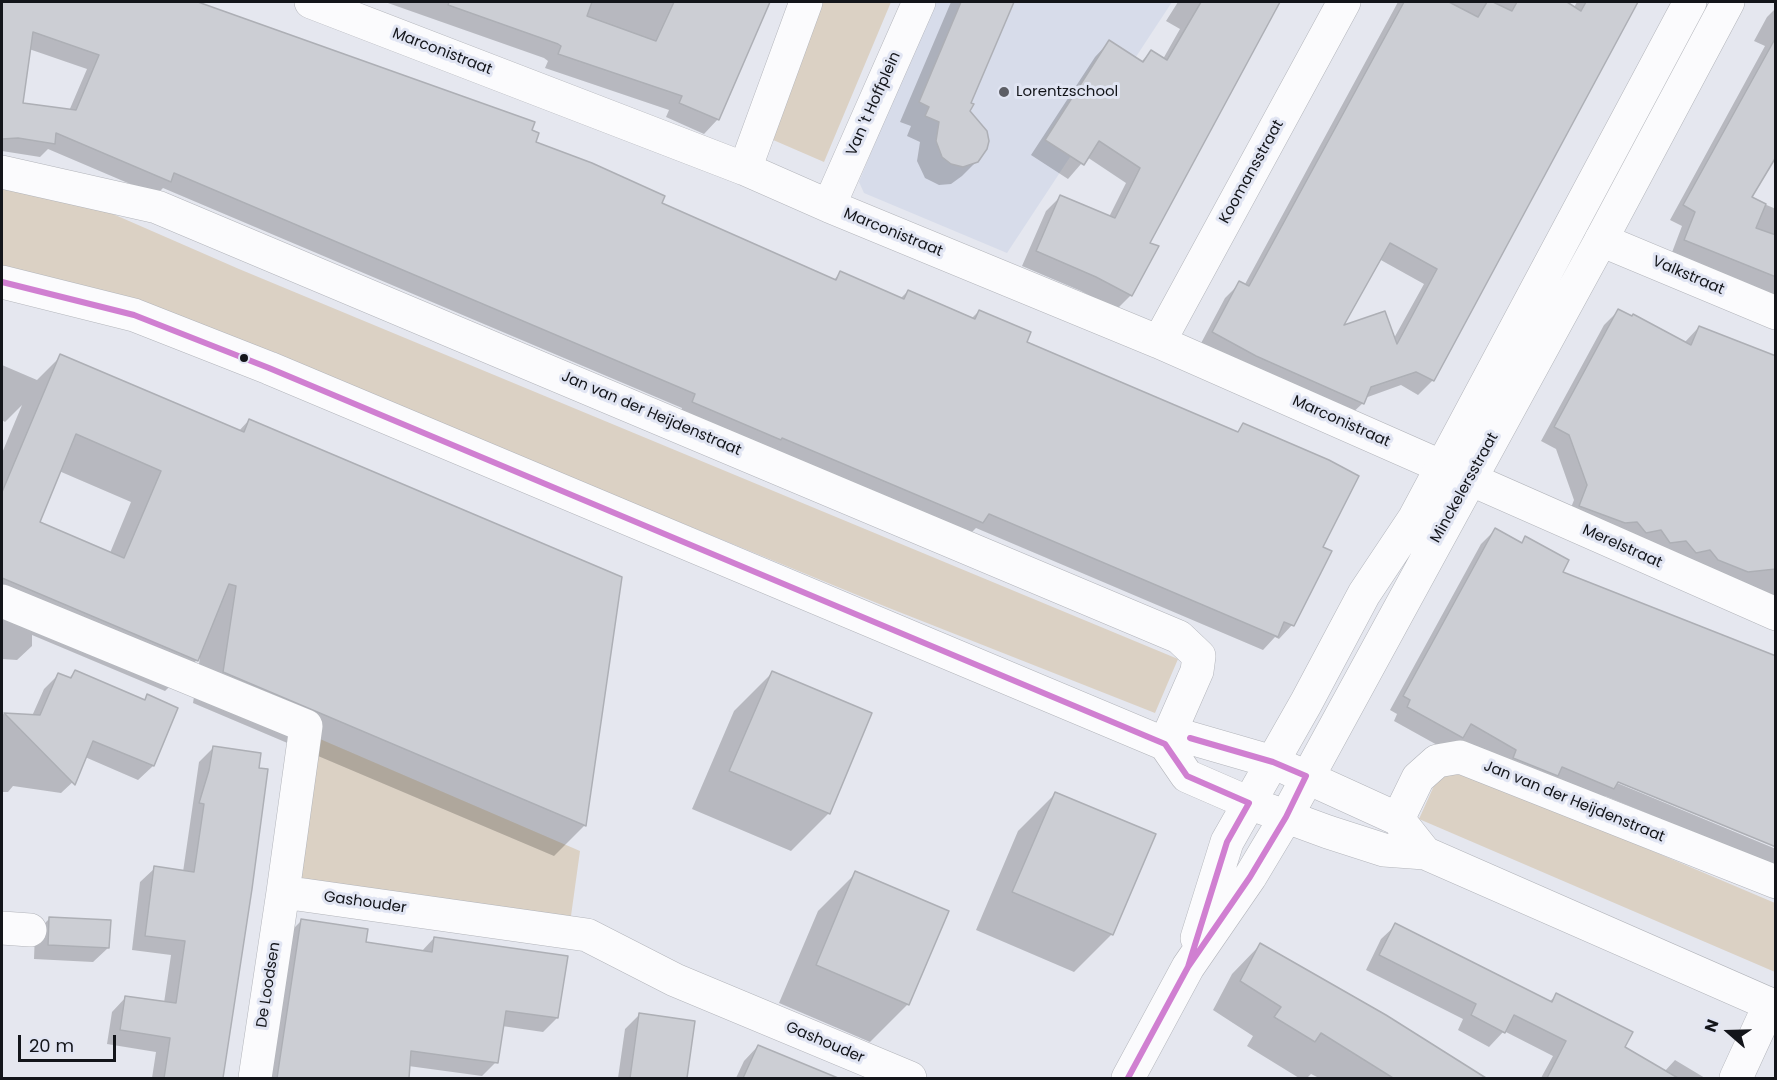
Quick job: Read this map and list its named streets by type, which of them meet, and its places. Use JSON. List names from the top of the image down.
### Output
{
  "streets": {
    "street": [
      "Marconistraat",
      "Van 't Hoffplein",
      "Koomansstraat",
      "Valkstraat",
      "Jan van der Heijdenstraat",
      "Minckelersstraat",
      "Merelstraat",
      "Gashouder",
      "De Loodsen"
    ]
  },
  "crossings": [
    ["Marconistraat", "Van 't Hoffplein"],
    ["Marconistraat", "Koomansstraat"],
    ["Marconistraat", "Minckelersstraat"],
    ["Marconistraat", "Merelstraat"],
    ["Valkstraat", "Minckelersstraat"],
    ["Minckelersstraat", "Merelstraat"],
    ["Gashouder", "De Loodsen"]
  ],
  "places": ["Lorentzschool"],
  "scale_bar": "20 m",
  "north": "left"
}
